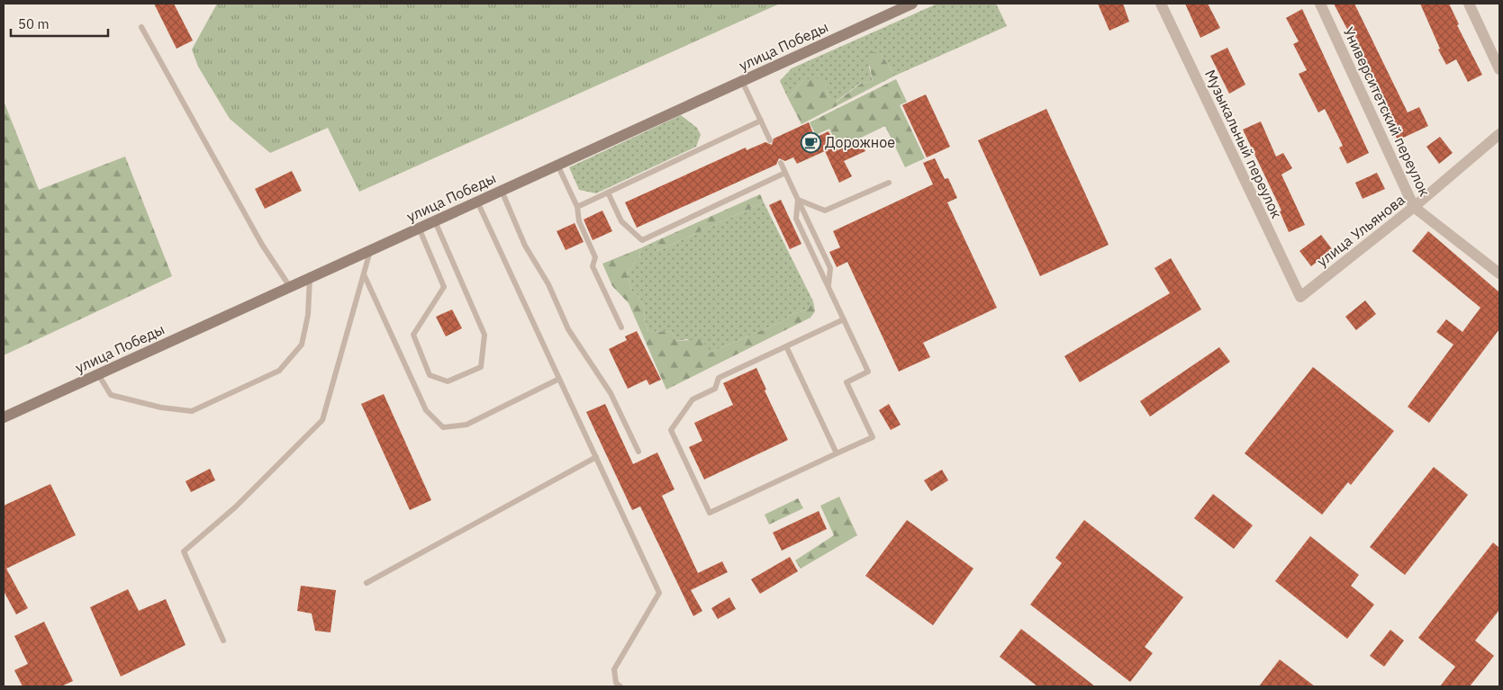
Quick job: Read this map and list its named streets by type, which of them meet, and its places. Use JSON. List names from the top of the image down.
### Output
{
  "streets": {
    "main road": ["улица Победы"],
    "street": ["Университетский переулок", "Музыкальный переулок", "улица Ульянова"]
  },
  "crossings": [
    ["Университетский переулок", "улица Ульянова"],
    ["Музыкальный переулок", "улица Ульянова"]
  ],
  "places": {
    "cafe": ["Дорожное"]
  },
  "scale_bar": "50 m"
}
